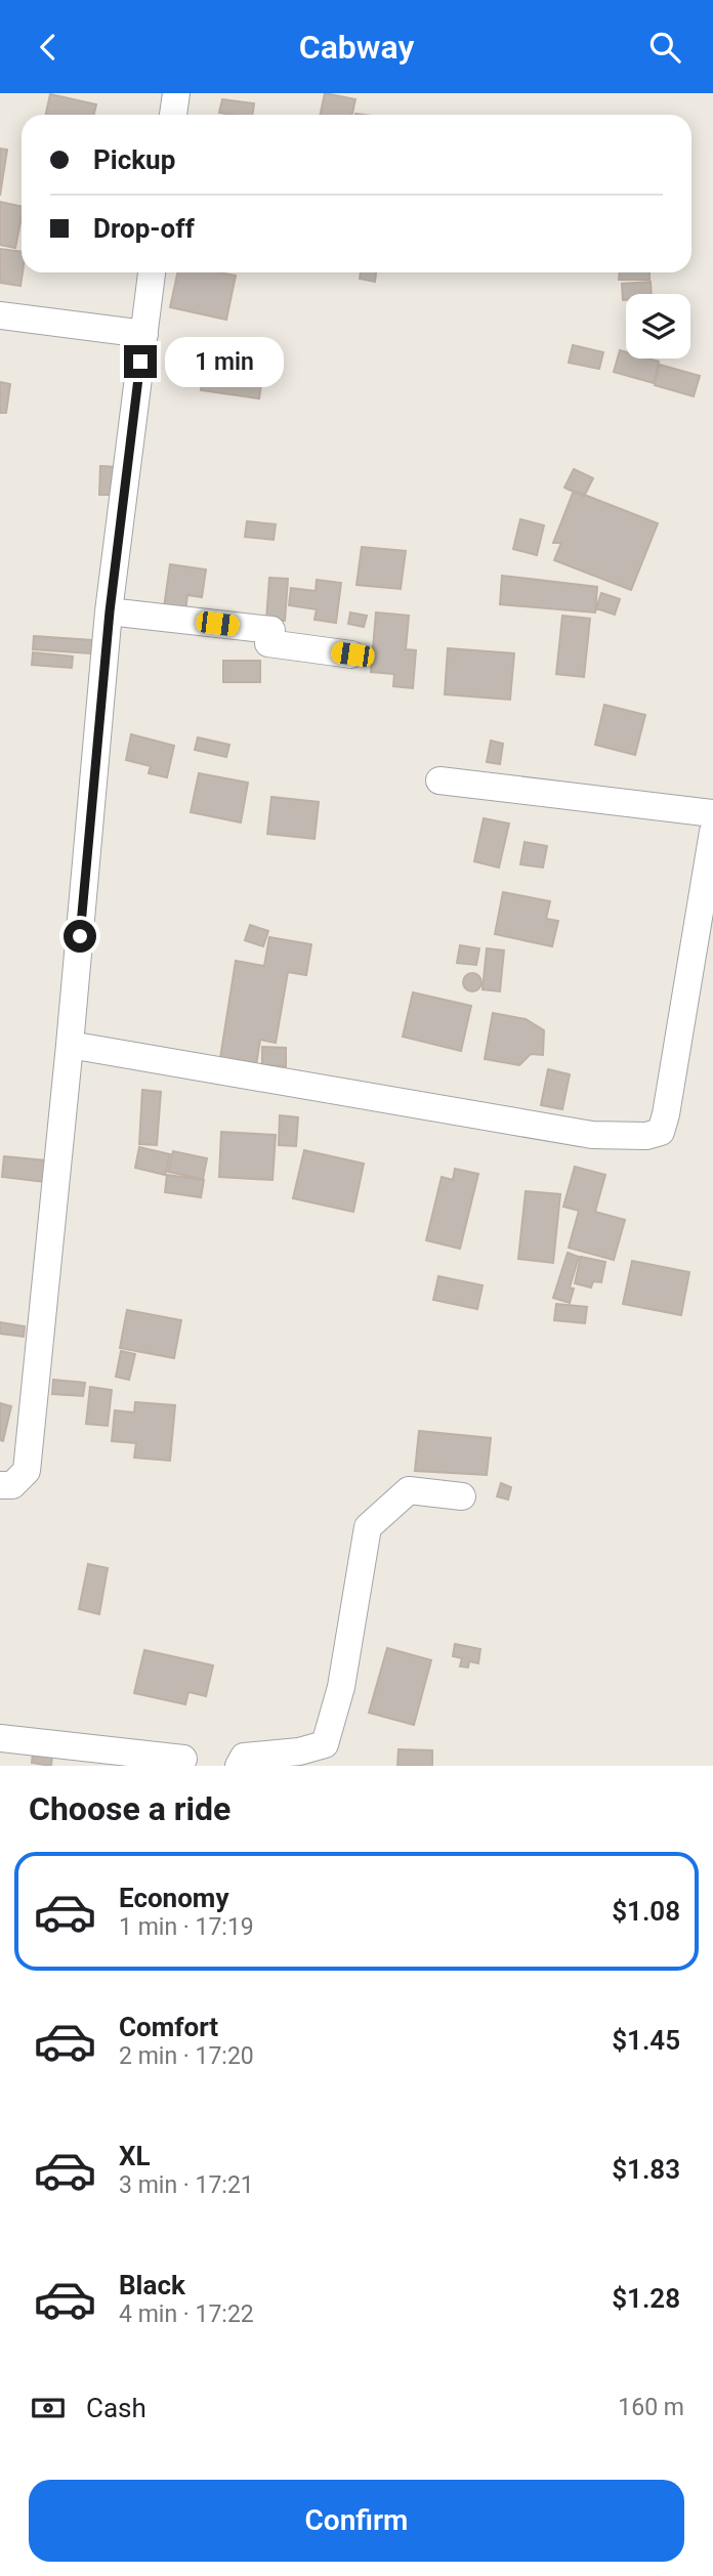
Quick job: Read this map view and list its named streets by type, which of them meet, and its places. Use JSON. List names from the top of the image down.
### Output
{
  "page": {
    "header": "Cabway",
    "banner": ["Pickup", "Drop-off"],
    "bubble": "1 min",
    "heading": "Choose a ride",
    "list": [
      {
        "name": "Economy",
        "note": "1 min · 17:19",
        "value": "$1.08"
      },
      {
        "name": "Comfort",
        "note": "2 min · 17:20",
        "value": "$1.45"
      },
      {
        "name": "XL",
        "note": "3 min · 17:21",
        "value": "$1.83"
      },
      {
        "name": "Black",
        "note": "4 min · 17:22",
        "value": "$1.28"
      }
    ],
    "pay": ["Cash", "160 m"],
    "buttons": "Confirm"
  }
}
